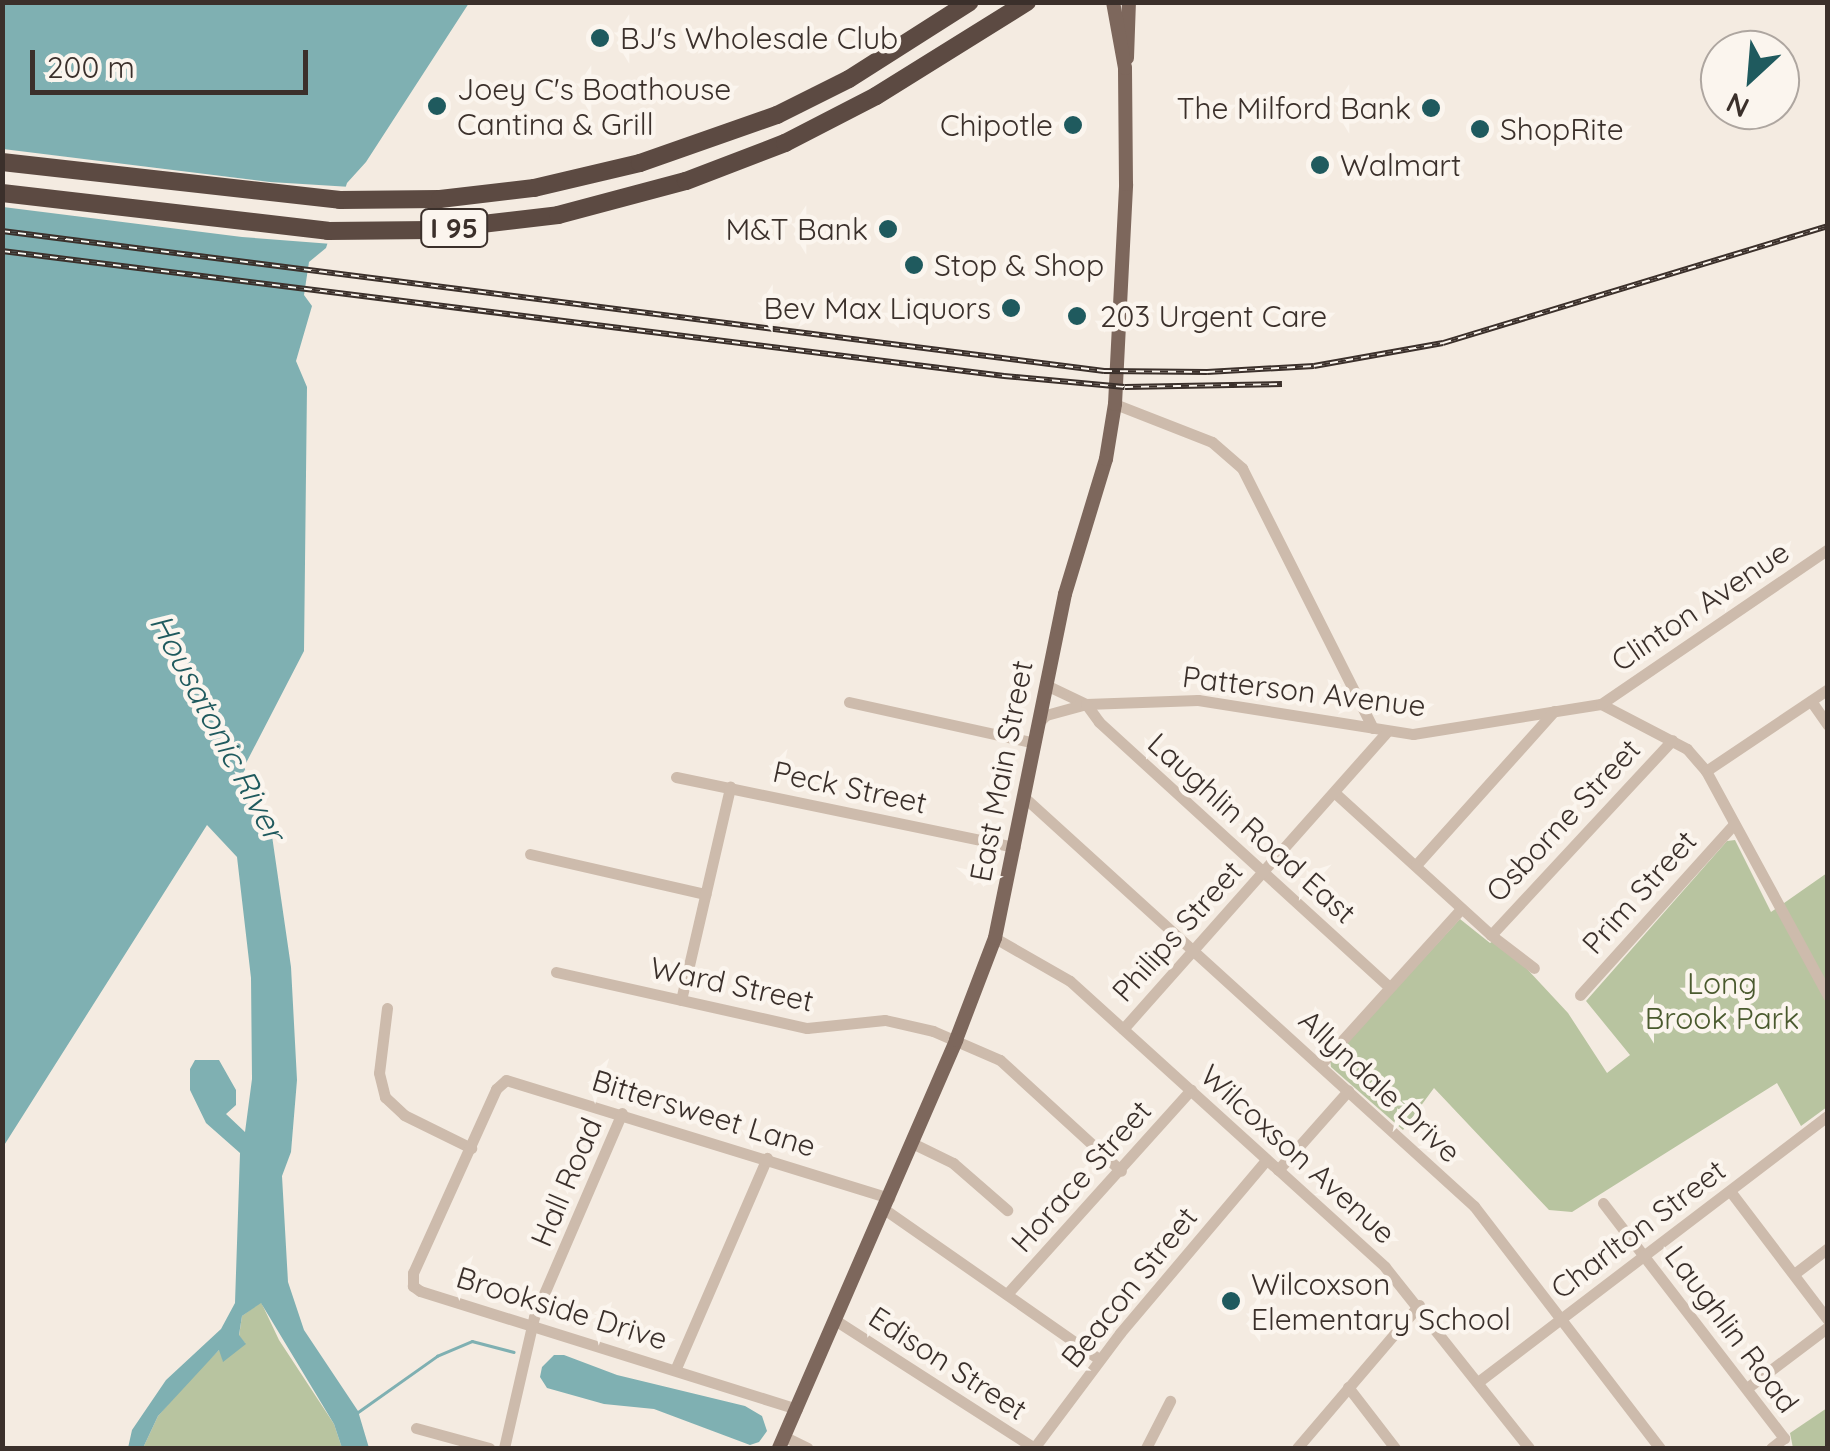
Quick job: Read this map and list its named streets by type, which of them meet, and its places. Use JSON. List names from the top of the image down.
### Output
{
  "streets": {
    "highway": ["I 95"],
    "main road": ["East Main Street"],
    "street": [
      "Clinton Avenue",
      "Patterson Avenue",
      "Peck Street",
      "Osborne Street",
      "Laughlin Road East",
      "Prim Street",
      "Philips Street",
      "Ward Street",
      "Allyndale Drive",
      "Bittersweet Lane",
      "Wilcoxson Avenue",
      "Horace Street",
      "Hall Road",
      "Charlton Street",
      "Beacon Street",
      "Brookside Drive",
      "Laughlin Road",
      "Edison Street"
    ]
  },
  "crossings": [
    ["Clinton Avenue", "Patterson Avenue"],
    ["Patterson Avenue", "East Main Street"],
    ["Patterson Avenue", "Laughlin Road East"],
    ["Patterson Avenue", "Philips Street"],
    ["East Main Street", "Peck Street"],
    ["East Main Street", "Ward Street"],
    ["East Main Street", "Allyndale Drive"],
    ["East Main Street", "Bittersweet Lane"],
    ["East Main Street", "Wilcoxson Avenue"],
    ["East Main Street", "Brookside Drive"],
    ["East Main Street", "Edison Street"],
    ["Laughlin Road East", "Philips Street"],
    ["Philips Street", "Allyndale Drive"],
    ["Philips Street", "Wilcoxson Avenue"],
    ["Ward Street", "Horace Street"],
    ["Allyndale Drive", "Charlton Street"],
    ["Bittersweet Lane", "Horace Street"],
    ["Bittersweet Lane", "Hall Road"],
    ["Bittersweet Lane", "Beacon Street"],
    ["Bittersweet Lane", "Brookside Drive"],
    ["Wilcoxson Avenue", "Horace Street"],
    ["Wilcoxson Avenue", "Charlton Street"],
    ["Wilcoxson Avenue", "Beacon Street"],
    ["Hall Road", "Brookside Drive"],
    ["Charlton Street", "Laughlin Road"],
    ["Beacon Street", "Edison Street"]
  ],
  "water": ["Housatonic River"],
  "parks": ["Long Brook Park"],
  "places": [
    "BJ's Wholesale Club",
    "Joey C's Boathouse Cantina & Grill",
    "The Milford Bank",
    "Chipotle",
    "ShopRite",
    "Walmart",
    "M&T Bank",
    "Stop & Shop",
    "Bev Max Liquors",
    "203 Urgent Care",
    "Wilcoxson Elementary School"
  ],
  "scale_bar": "200 m",
  "north": "bottom left"
}
